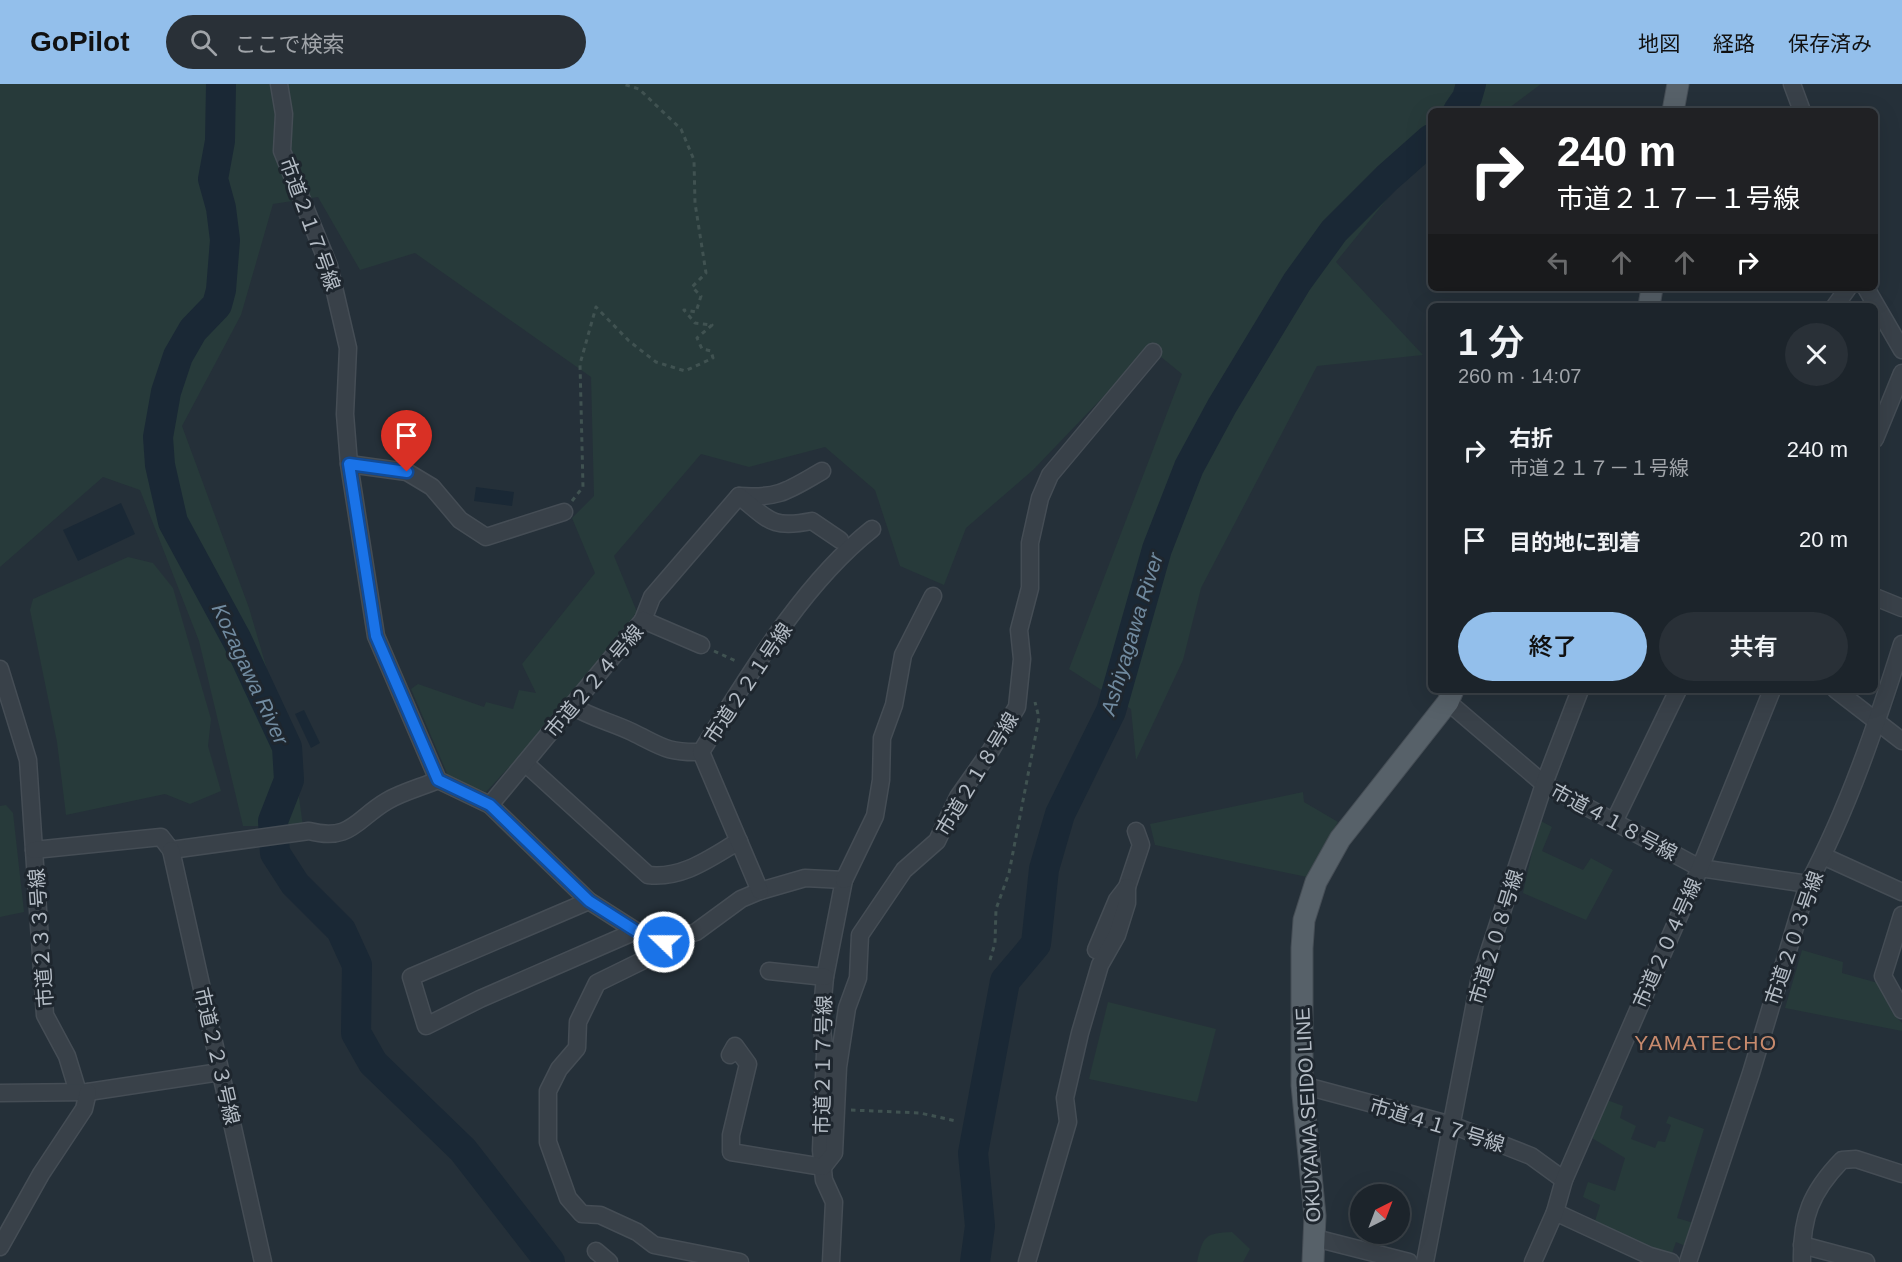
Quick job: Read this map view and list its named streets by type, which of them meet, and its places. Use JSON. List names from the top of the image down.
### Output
{
  "streets": {
    "main road": ["OKUYAMA SEIDO LINE"],
    "street": [
      "市道２１７号線",
      "市道２２４号線",
      "市道２２１号線",
      "市道２１８号線",
      "市道４１８号線",
      "市道２０８号線",
      "市道２３３号線",
      "市道２０３号線",
      "市道２０４号線",
      "市道２２３号線",
      "市道４１７号線"
    ]
  },
  "crossings": [
    ["市道２１７号線", "市道２１８号線"],
    ["市道４１８号線", "市道２０８号線"],
    ["市道４１８号線", "市道２０３号線"],
    ["市道４１８号線", "市道２０４号線"],
    ["市道４１８号線", "OKUYAMA SEIDO LINE"],
    ["市道２０８号線", "市道４１７号線"],
    ["市道２０４号線", "市道４１７号線"],
    ["OKUYAMA SEIDO LINE", "市道４１７号線"]
  ],
  "districts": ["YAMATECHO"],
  "water": ["Ashiyagawa River", "Kozagawa River"],
  "north": "top right",
  "page": {
    "header": "GoPilot",
    "search": "ここで検索",
    "nav": ["地図", "経路", "保存済み"],
    "turn": ["240 m", "市道２１７－１号線"],
    "heading": ["1 分", "260 m · 14:07"],
    "list": [
      {
        "name": "右折",
        "note": "市道２１７－１号線",
        "value": "240 m"
      },
      {
        "name": "目的地に到着",
        "value": "20 m"
      }
    ],
    "buttons": ["終了", "共有"]
  }
}
